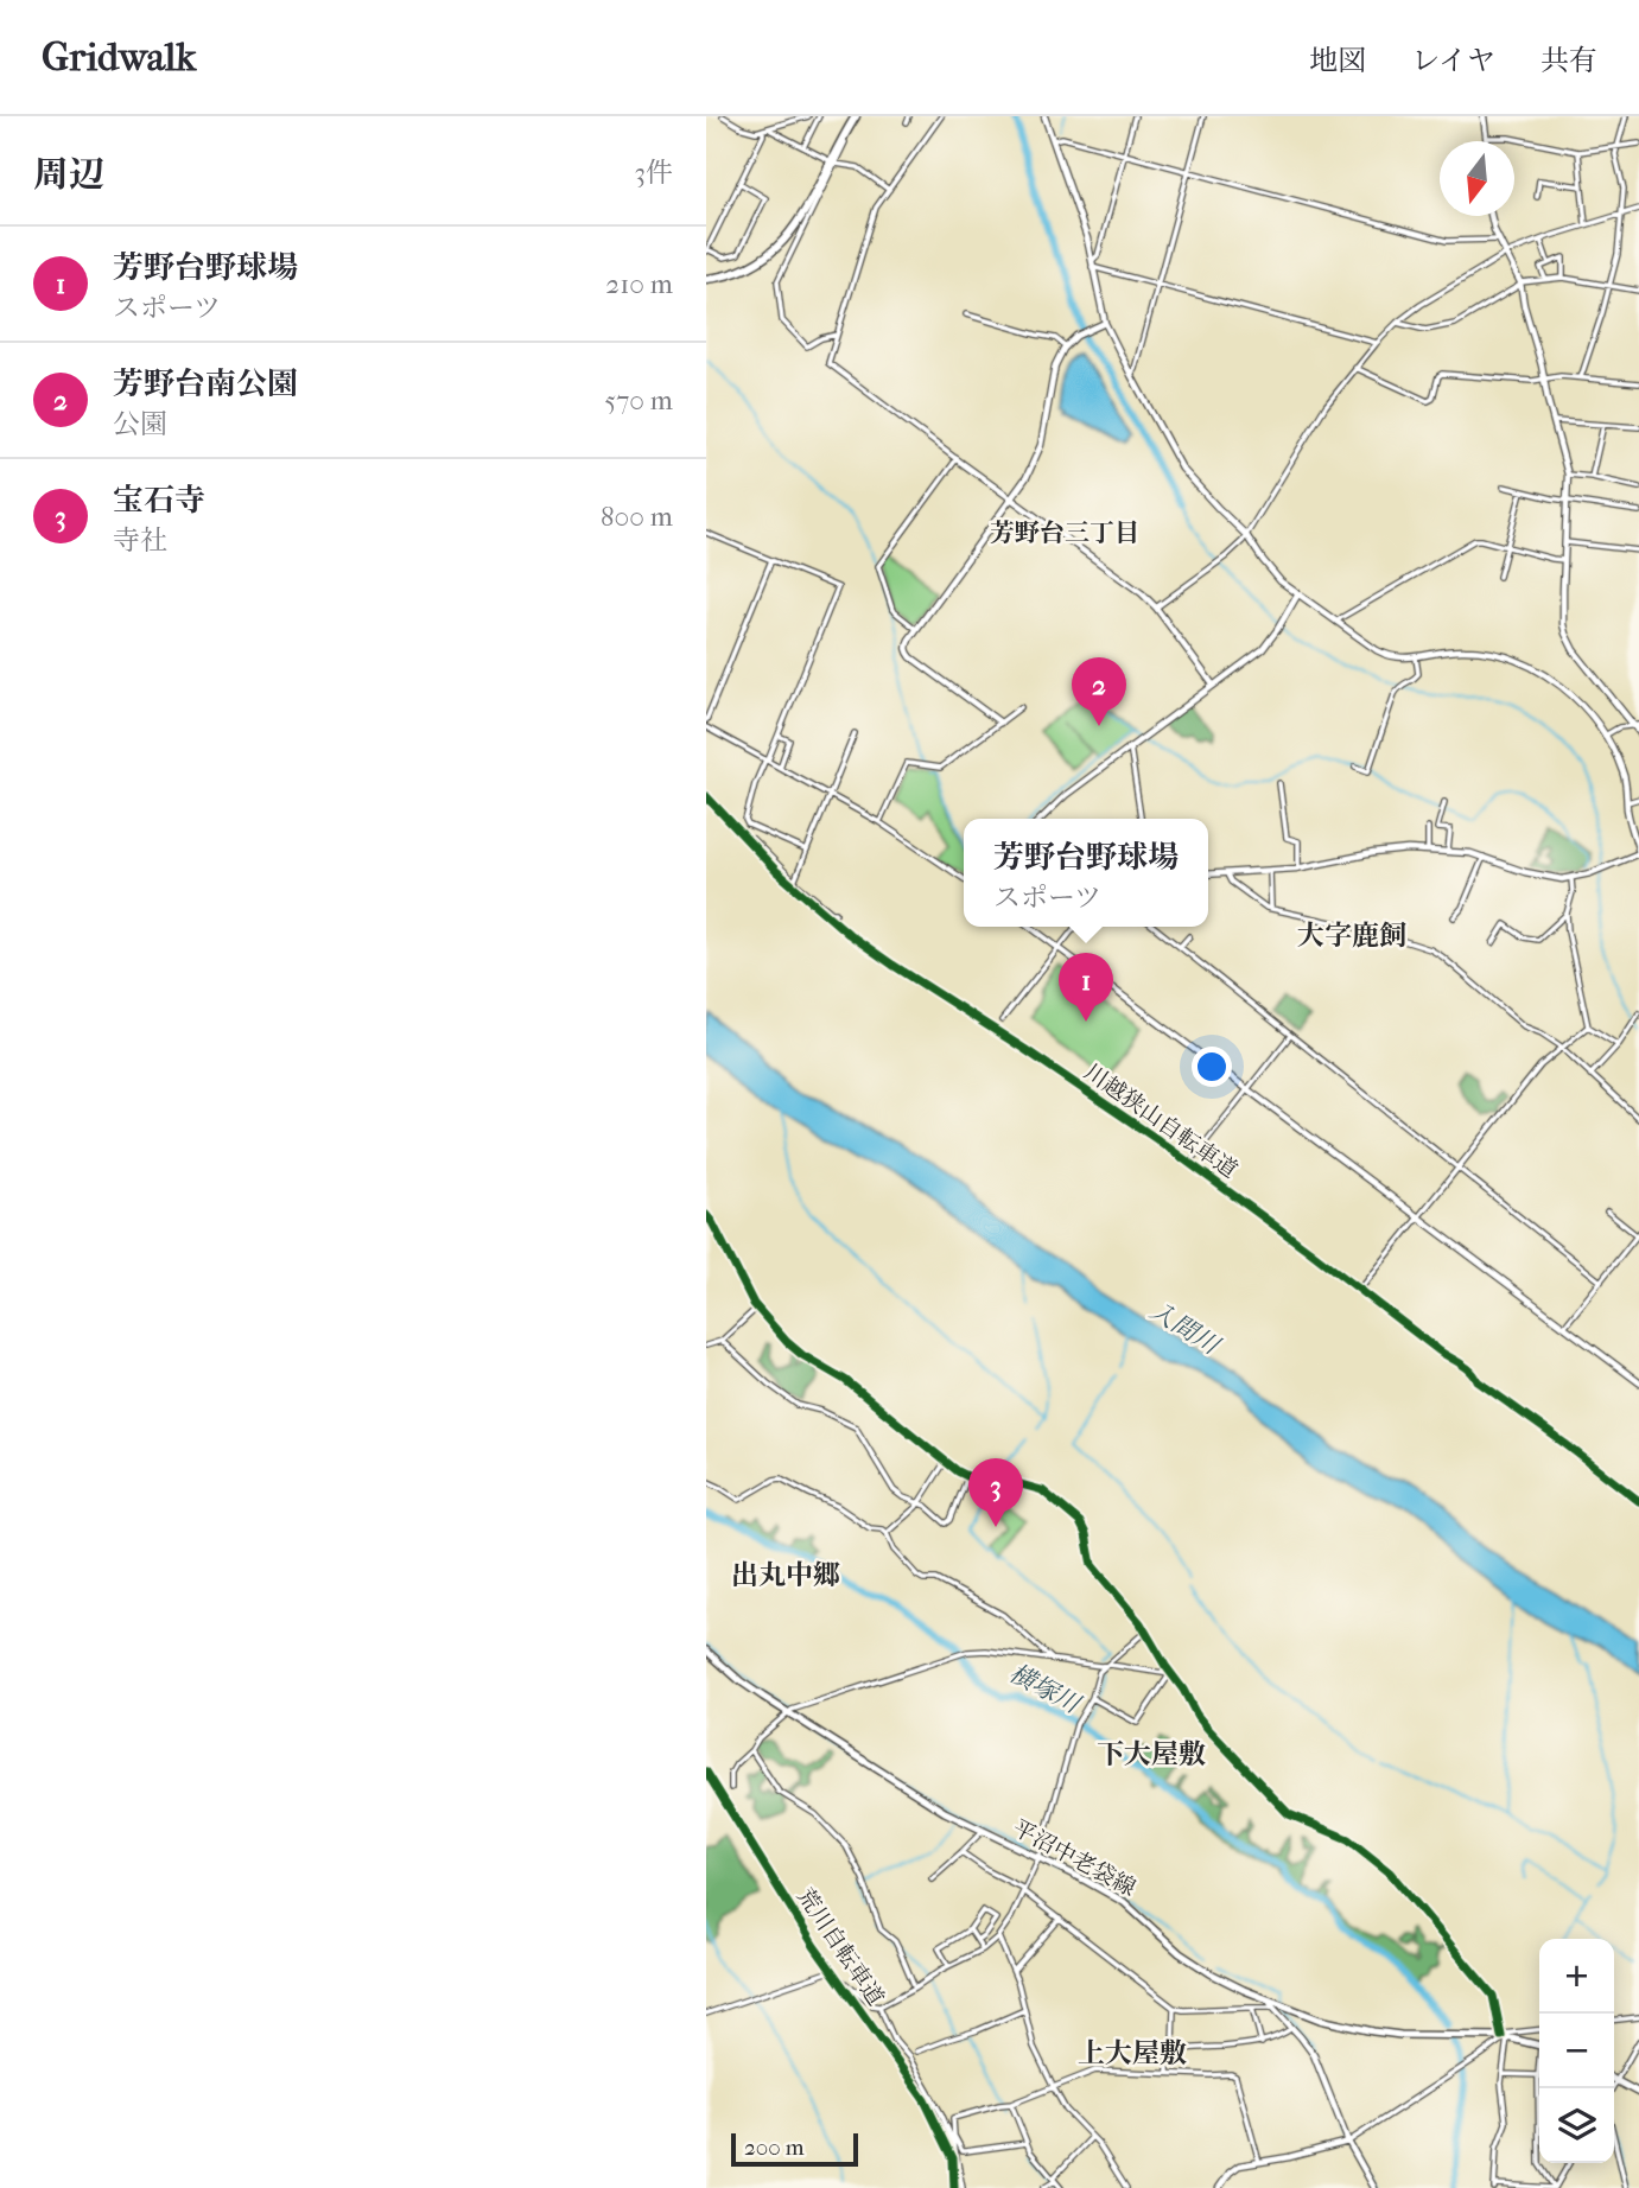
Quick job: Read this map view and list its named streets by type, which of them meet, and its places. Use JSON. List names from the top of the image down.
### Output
{
  "streets": {
    "main road": ["平沼中老袋線"],
    "cycle path": ["川越狭山自転車道", "荒川自転車道"]
  },
  "districts": [
    "芳野台三丁目",
    "大字鹿飼",
    "出丸中郷",
    "下大屋敷",
    "上大屋敷"
  ],
  "water": ["入間川", "横塚川"],
  "scale_bar": "200 m",
  "north": "bottom",
  "page": {
    "header": "Gridwalk",
    "nav": ["地図", "レイヤ", "共有"],
    "heading": ["周辺", "3件"],
    "list": [
      {
        "mark": "1",
        "name": "芳野台野球場",
        "note": "スポーツ",
        "value": "210 m"
      },
      {
        "mark": "2",
        "name": "芳野台南公園",
        "note": "公園",
        "value": "570 m"
      },
      {
        "mark": "3",
        "name": "宝石寺",
        "note": "寺社",
        "value": "800 m"
      }
    ],
    "pins": ["2", "1", "3"],
    "popup": ["芳野台野球場", "スポーツ"],
    "map_buttons": ["+", "−"],
    "scale": "200 m"
  }
}
